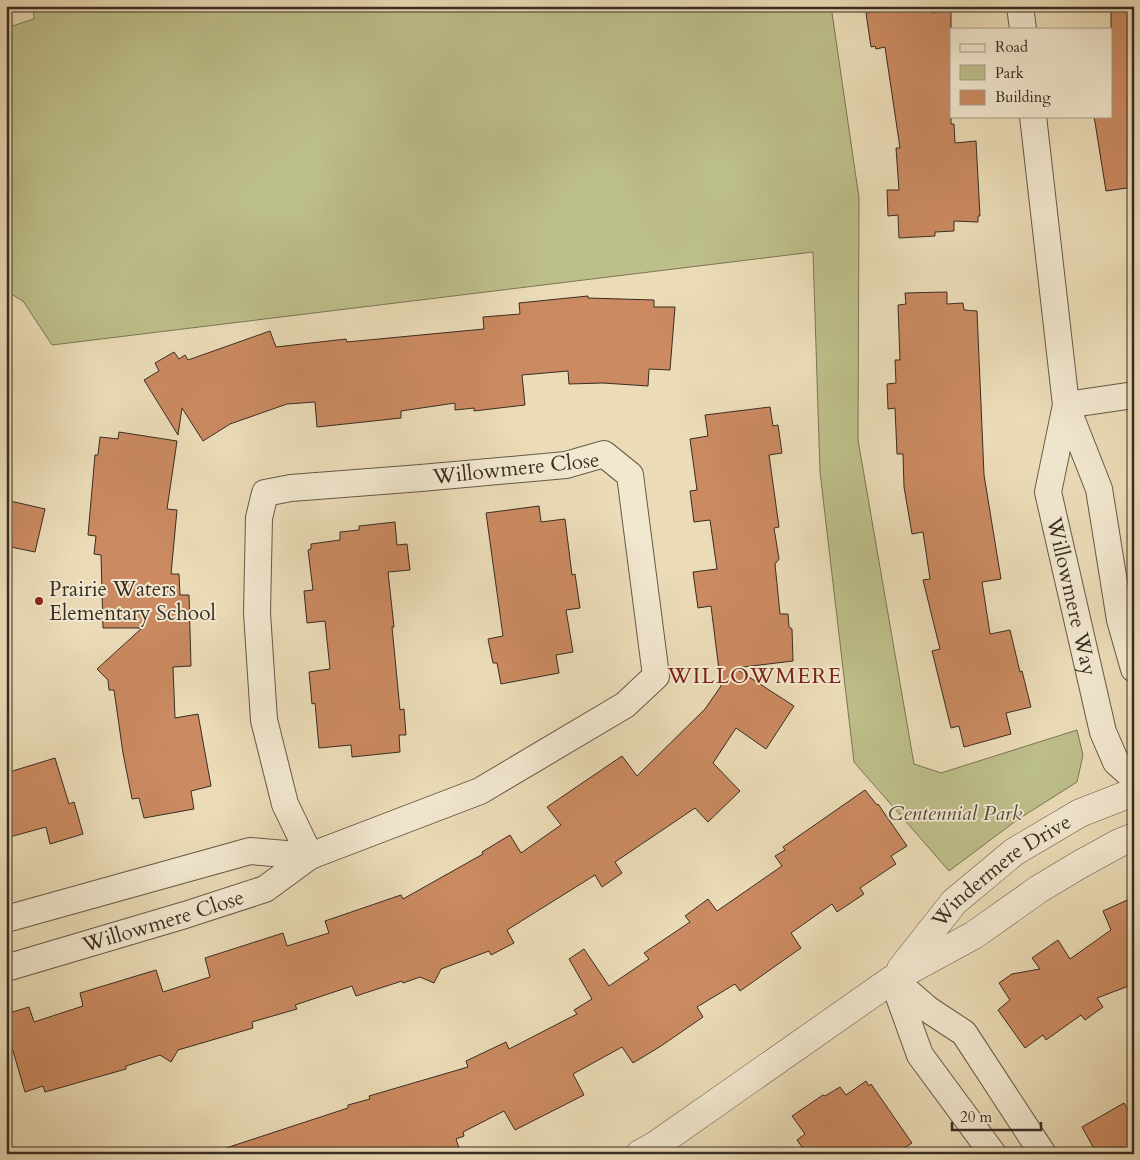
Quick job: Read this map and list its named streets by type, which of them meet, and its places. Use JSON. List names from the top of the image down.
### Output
{
  "streets": {
    "street": ["Willowmere Close", "Willowmere Way", "Windermere Drive"]
  },
  "districts": ["WILLOWMERE"],
  "parks": ["Centennial Park"],
  "places": ["Prairie Waters Elementary School"],
  "legend": ["Road", "Park", "Building"],
  "scale_bar": "20 m"
}
